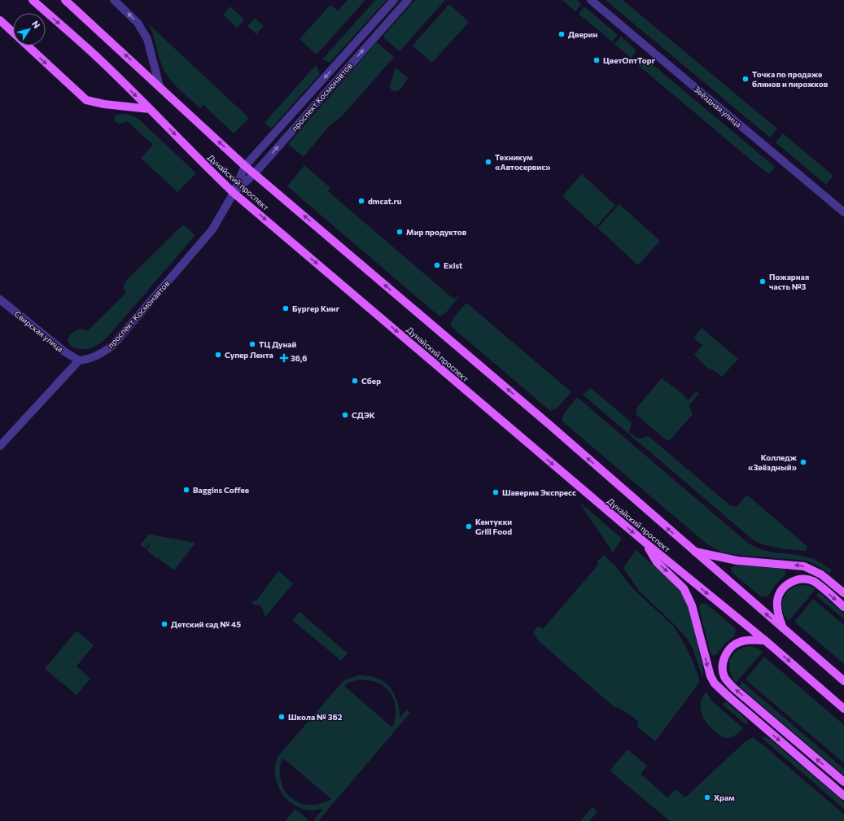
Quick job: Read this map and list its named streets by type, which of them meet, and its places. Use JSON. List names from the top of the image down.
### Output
{
  "streets": {
    "main road": ["Дунайский проспект"],
    "street": ["проспект Космонавтов", "Звёздная улица", "Свирская улица"]
  },
  "crossings": [
    ["проспект Космонавтов", "Дунайский проспект"],
    ["проспект Космонавтов", "Свирская улица"]
  ],
  "places": {
    "other": [
      "Дверин",
      "ЦветОптТорг",
      "Точка по продаже блинов и пирожков",
      "Техникум «Автосервис»",
      "dmcat.ru",
      "Мир продуктов",
      "Exist",
      "Пожарная часть №3",
      "Бургер Кинг",
      "ТЦ Дунай",
      "Супер Лента",
      "Сбер",
      "СДЭК",
      "Колледж «Звёздный»",
      "Baggins Coffee",
      "Шаверма Экспресс",
      "Кентукки Grill Food",
      "Детский сад № 45",
      "Школа № 362",
      "Храм"
    ],
    "health": ["36,6"]
  },
  "north": "top right"
}
